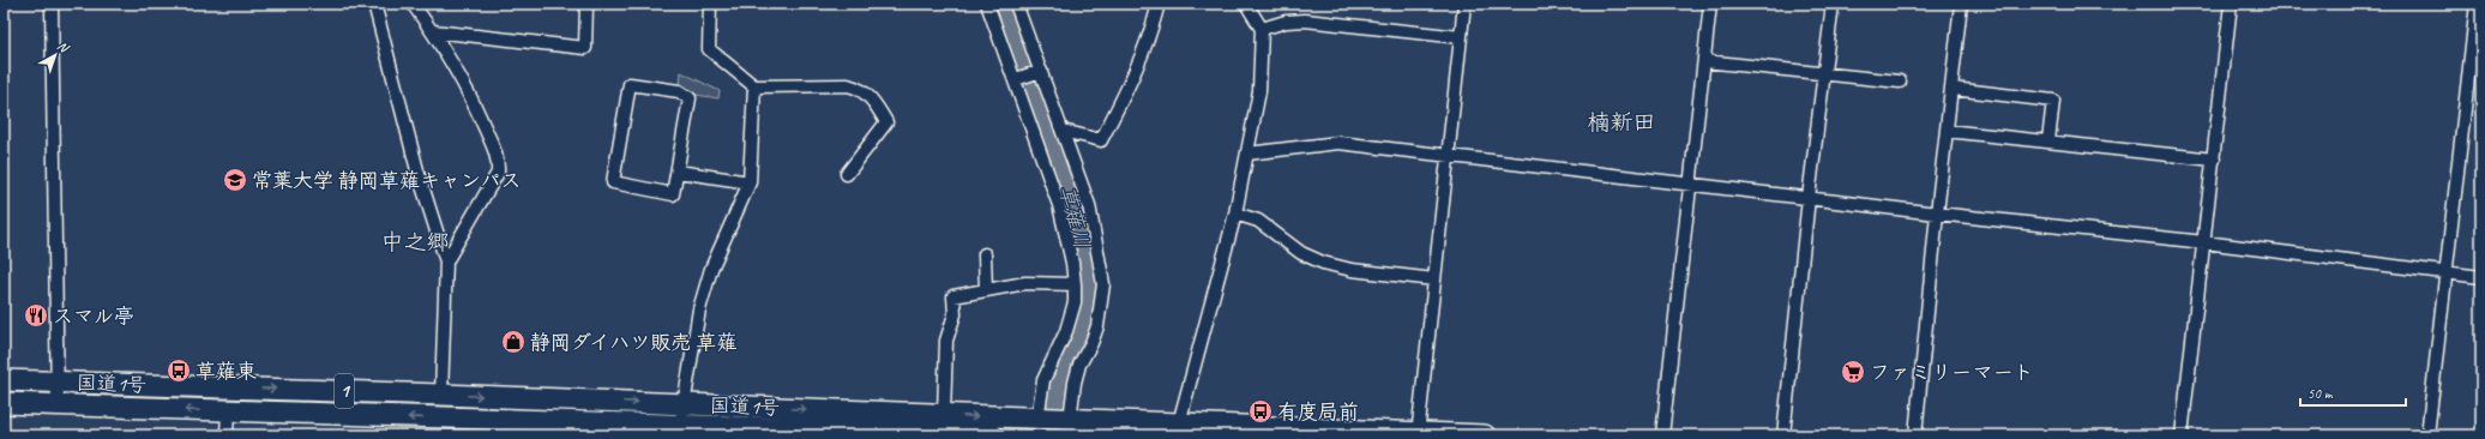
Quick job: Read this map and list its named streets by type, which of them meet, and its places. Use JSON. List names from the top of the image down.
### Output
{
  "streets": {
    "highway": ["国道1号", "1"]
  },
  "districts": ["楠新田", "中之郷"],
  "water": ["草薙川"],
  "places": {
    "school or university": ["常葉大学 静岡草薙キャンパス"],
    "restaurant": ["スマル亭"],
    "shop": ["静岡ダイハツ販売 草薙"],
    "bus stop": ["草薙東", "有度局前"],
    "supermarket": ["ファミリーマート"]
  },
  "scale_bar": "50 m",
  "north": "top right"
}
